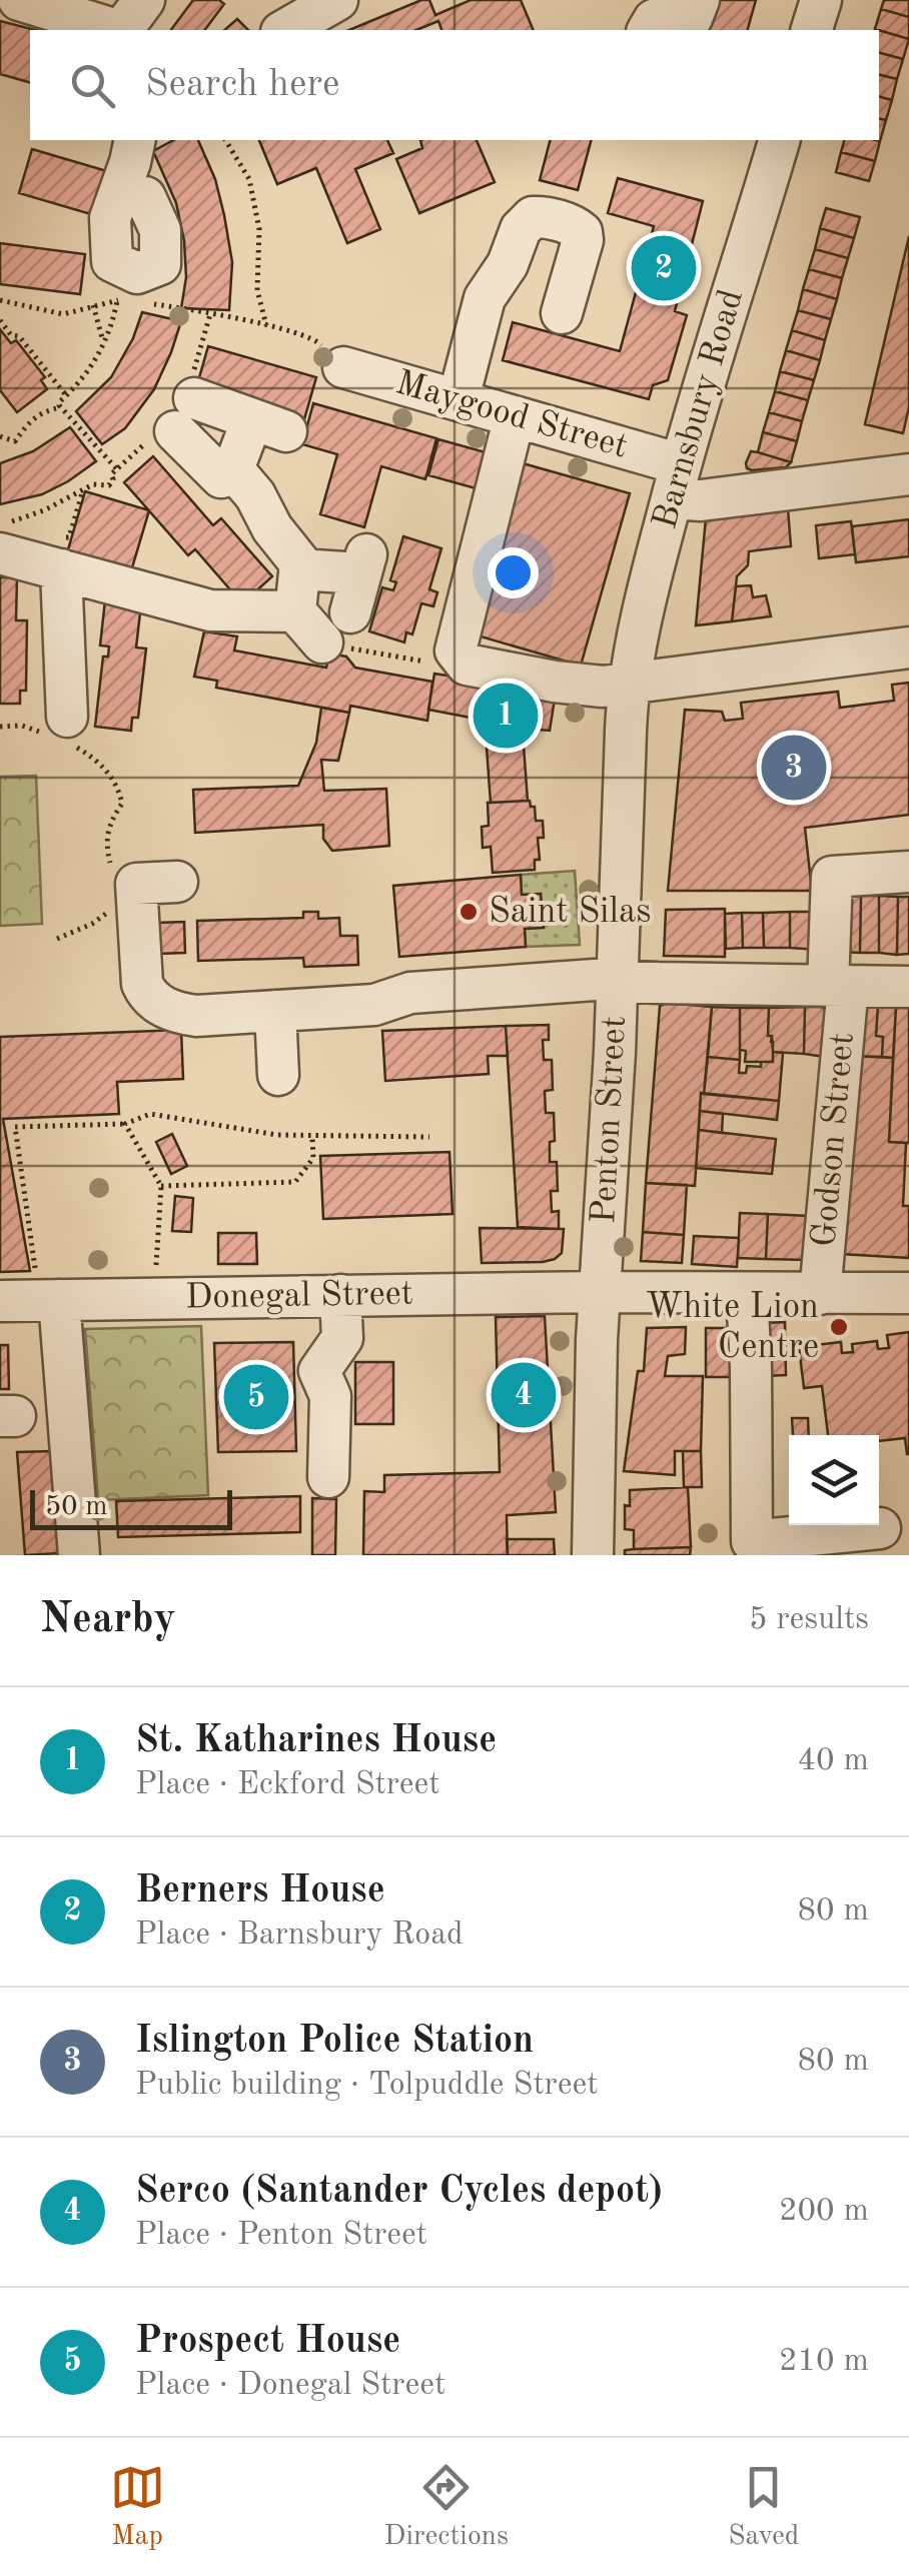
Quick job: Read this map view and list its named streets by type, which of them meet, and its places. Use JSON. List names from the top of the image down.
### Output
{
  "streets": {
    "street": [
      "Barnsbury Road",
      "Maygood Street",
      "Penton Street",
      "Godson Street",
      "Donegal Street"
    ]
  },
  "crossings": [
    ["Barnsbury Road", "Maygood Street"],
    ["Barnsbury Road", "Penton Street"],
    ["Penton Street", "Donegal Street"],
    ["Godson Street", "Donegal Street"]
  ],
  "places": ["Saint Silas", "White Lion Centre"],
  "scale_bar": "50 m",
  "page": {
    "search": "Search here",
    "pins": [
      "2",
      "1",
      "3",
      "4",
      "5"
    ],
    "scale": "50 m",
    "heading": ["Nearby", "5 results"],
    "list": [
      {
        "mark": "1",
        "name": "St. Katharines House",
        "note": "Place · Eckford Street",
        "value": "40 m"
      },
      {
        "mark": "2",
        "name": "Berners House",
        "note": "Place · Barnsbury Road",
        "value": "80 m"
      },
      {
        "mark": "3",
        "name": "Islington Police Station",
        "note": "Public building · Tolpuddle Street",
        "value": "80 m"
      },
      {
        "mark": "4",
        "name": "Serco (Santander Cycles depot)",
        "note": "Place · Penton Street",
        "value": "200 m"
      },
      {
        "mark": "5",
        "name": "Prospect House",
        "note": "Place · Donegal Street",
        "value": "210 m"
      }
    ],
    "nav": ["Map", "Directions", "Saved"]
  }
}
